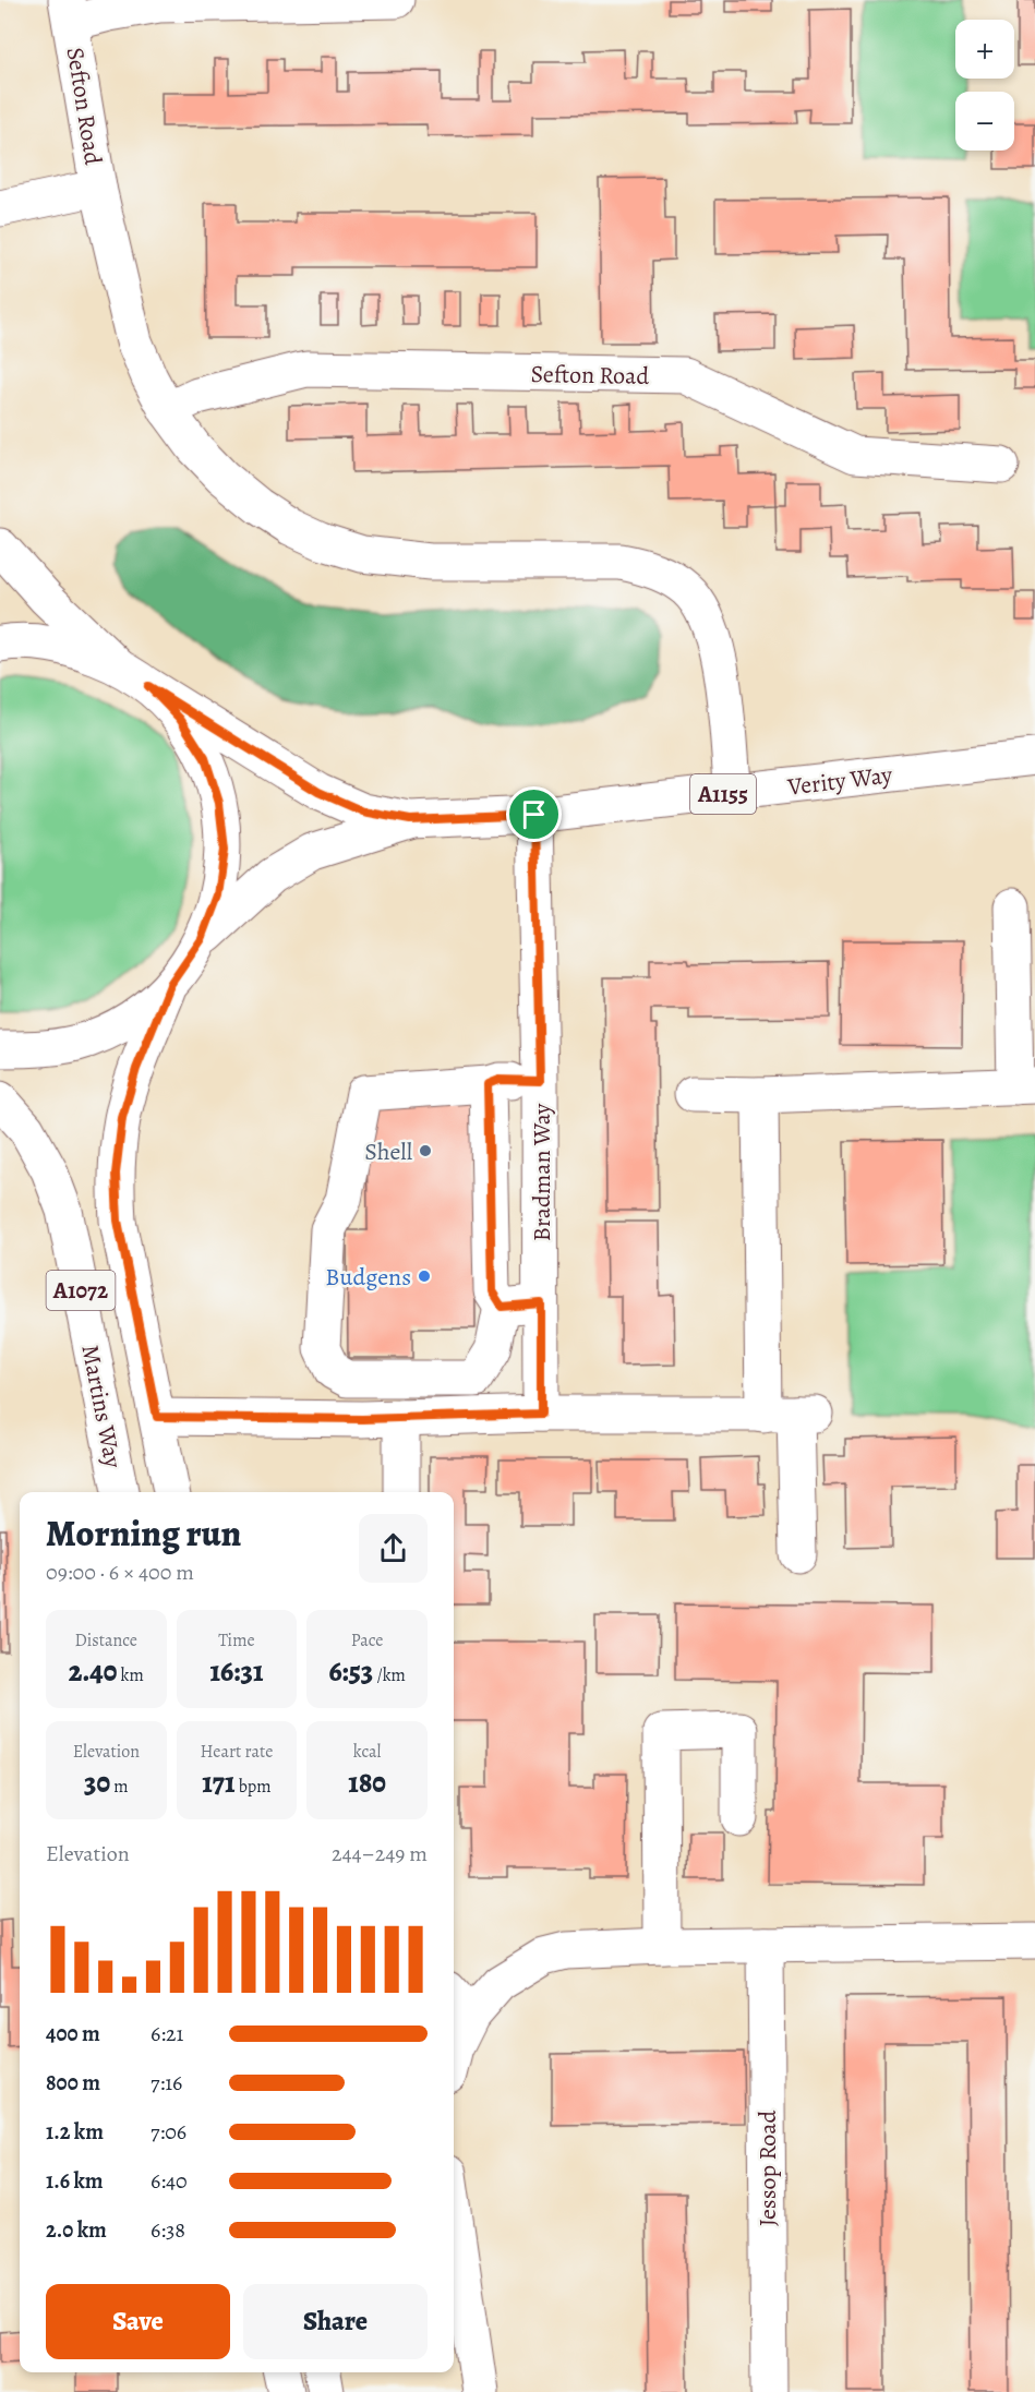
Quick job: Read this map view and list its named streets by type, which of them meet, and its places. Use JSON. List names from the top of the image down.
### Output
{
  "streets": {
    "street": [
      "Sefton Road",
      "Verity Way",
      "A1155",
      "Bradman Way",
      "A1072",
      "Martins Way",
      "Jessop Road"
    ]
  },
  "crossings": [
    ["Sefton Road", "Verity Way"],
    ["Verity Way", "Bradman Way"],
    ["Verity Way", "Martins Way"]
  ],
  "places": ["Shell", "Budgens"],
  "page": {
    "map_buttons": ["+", "−"],
    "heading": ["Morning run", "09:00 · 6 × 400 m"],
    "stats": [
      ["Distance", "2.40 km"],
      ["Time", "16:31"],
      ["Pace", "6:53 /km"],
      ["Elevation", "30 m"],
      ["Heart rate", "171 bpm"],
      ["kcal", "180"]
    ],
    "chart": ["Elevation", "244–249 m"],
    "list": [
      {
        "name": "400 m",
        "note": "6:21"
      },
      {
        "name": "800 m",
        "note": "7:16"
      },
      {
        "name": "1.2 km",
        "note": "7:06"
      },
      {
        "name": "1.6 km",
        "note": "6:40"
      },
      {
        "name": "2.0 km",
        "note": "6:38"
      }
    ],
    "buttons": ["Save", "Share"]
  }
}
